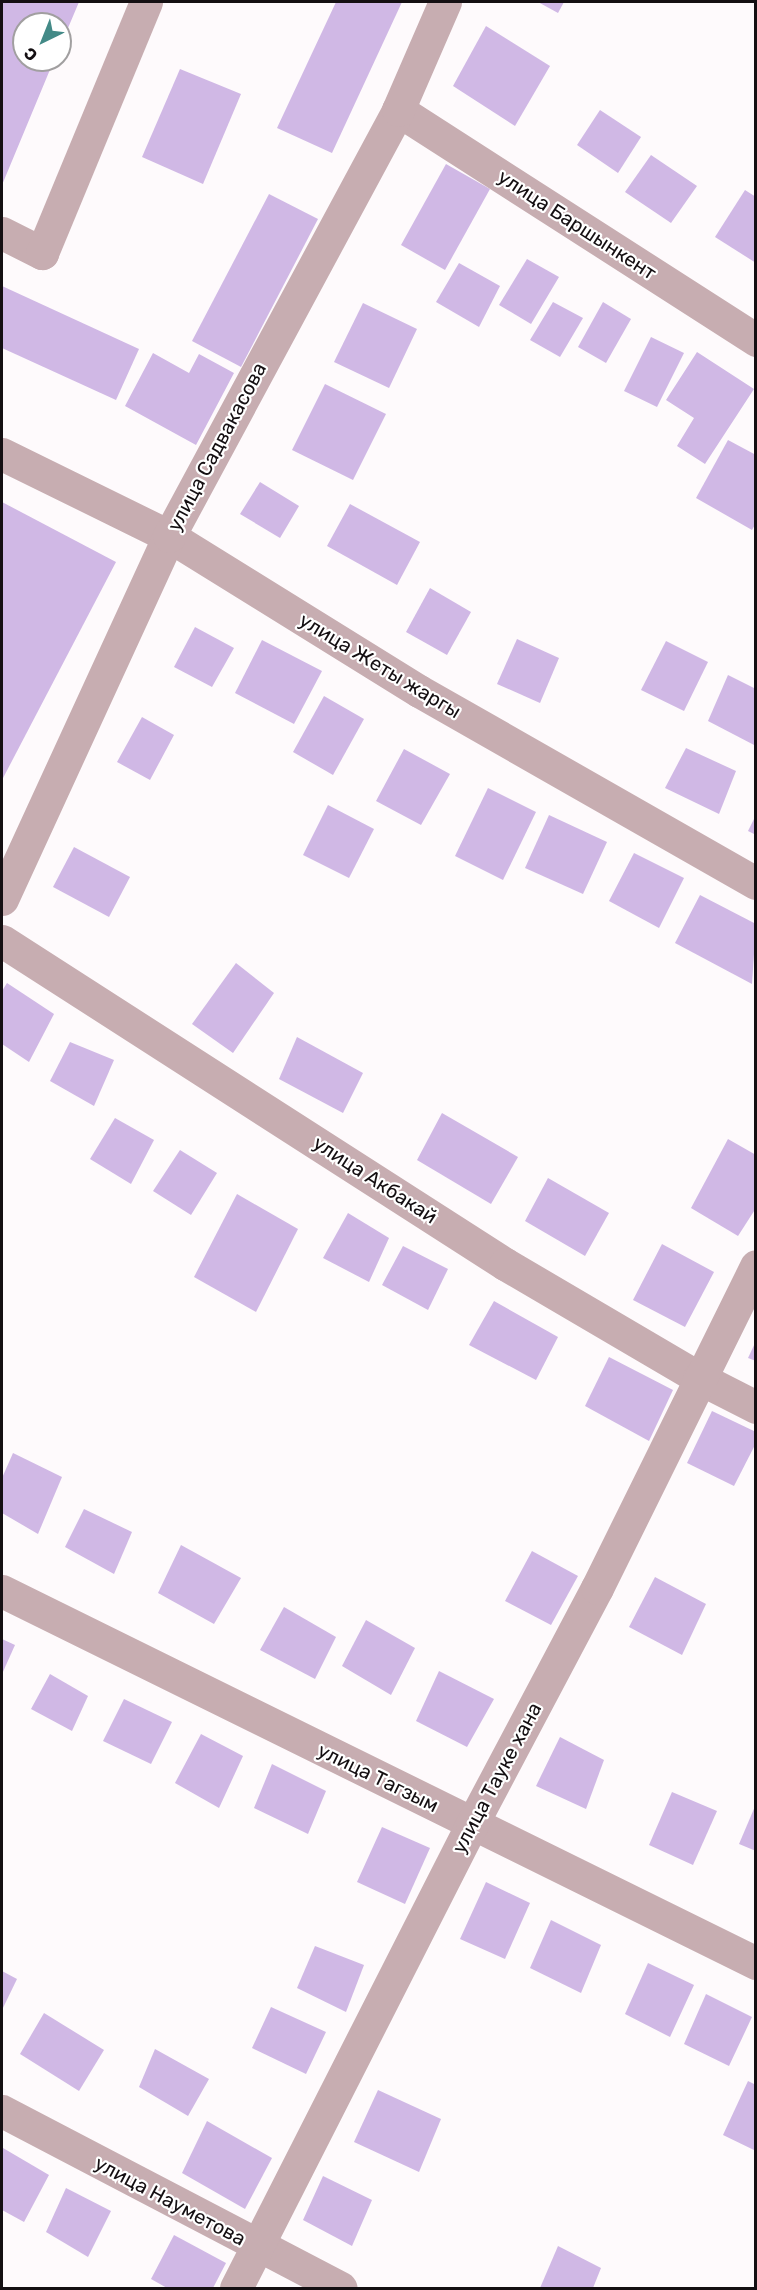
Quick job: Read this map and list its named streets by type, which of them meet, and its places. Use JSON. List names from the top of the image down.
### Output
{
  "streets": {
    "street": [
      "улица Баршынкент",
      "улица Садвакасова",
      "улица Жеты жаргы",
      "улица Акбакай",
      "улица Тагзым",
      "улица Тауке хана",
      "улица Науметова"
    ]
  },
  "crossings": [
    ["улица Баршынкент", "улица Садвакасова"],
    ["улица Садвакасова", "улица Жеты жаргы"],
    ["улица Акбакай", "улица Тауке хана"],
    ["улица Тагзым", "улица Тауке хана"],
    ["улица Тауке хана", "улица Науметова"]
  ],
  "north": "bottom left"
}
